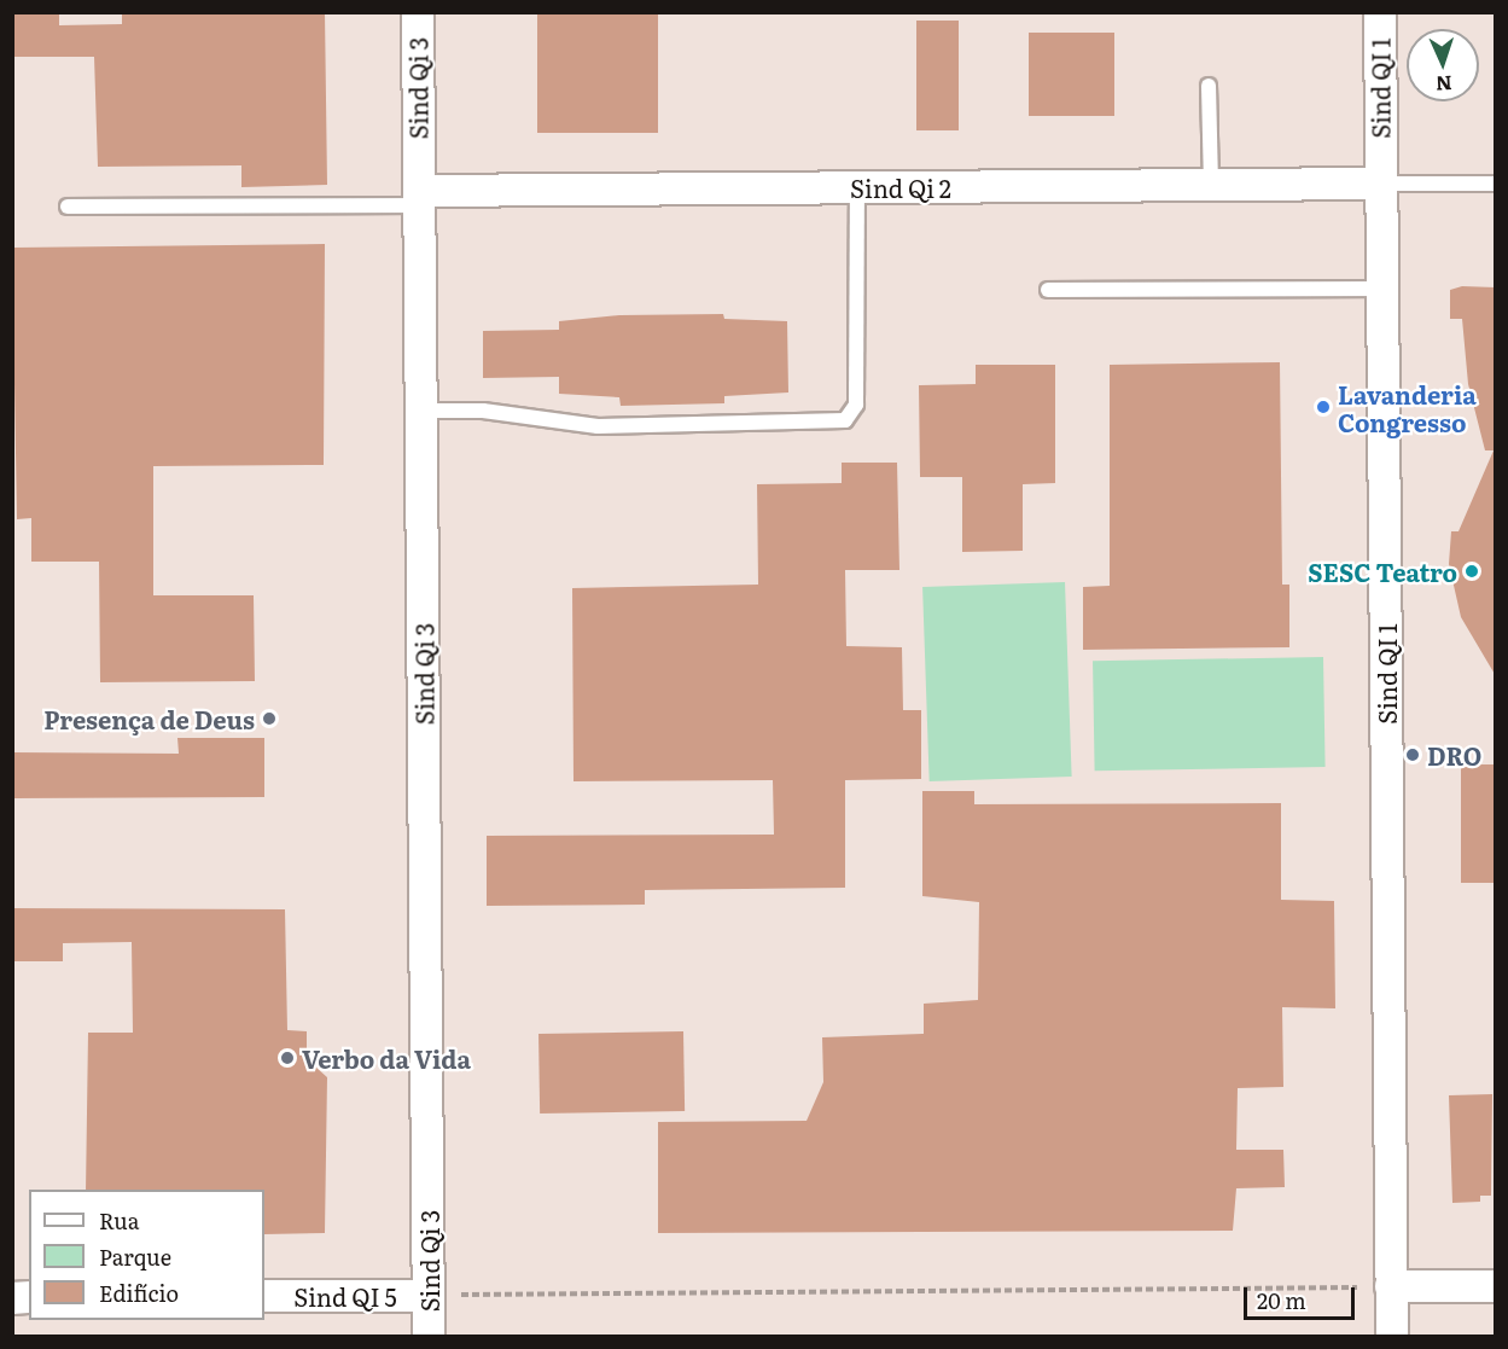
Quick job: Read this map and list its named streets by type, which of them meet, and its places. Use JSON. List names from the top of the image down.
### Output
{
  "streets": {
    "street": [
      "Sind Qi 3",
      "Sind QI 1",
      "Sind Qi 2",
      "Sind QI 5"
    ]
  },
  "crossings": [
    ["Sind Qi 3", "Sind Qi 2"],
    ["Sind Qi 3", "Sind QI 5"],
    ["Sind QI 1", "Sind Qi 2"]
  ],
  "places": [
    "Lavanderia Congresso",
    "SESC Teatro",
    "Presença de Deus",
    "DRO",
    "Verbo da Vida"
  ],
  "legend": ["Rua", "Parque", "Edifício"],
  "scale_bar": "20 m",
  "north": "bottom"
}
